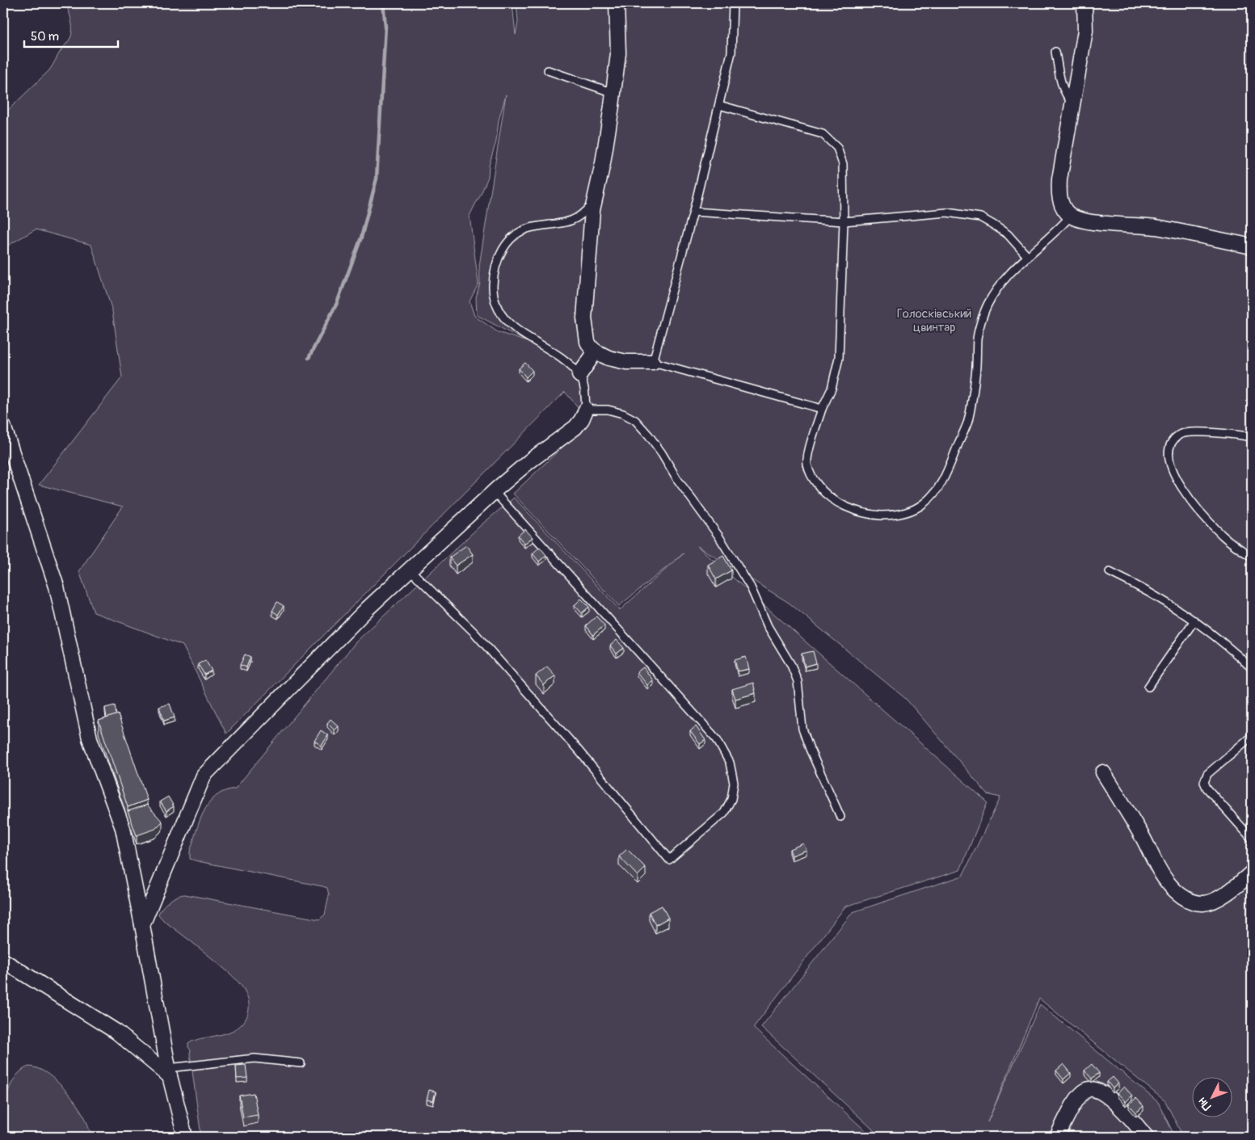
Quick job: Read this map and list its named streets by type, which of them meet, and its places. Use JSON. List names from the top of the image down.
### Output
{
  "parks": ["Голосківський цвинтар"],
  "scale_bar": "50 m",
  "north": "bottom left"
}
